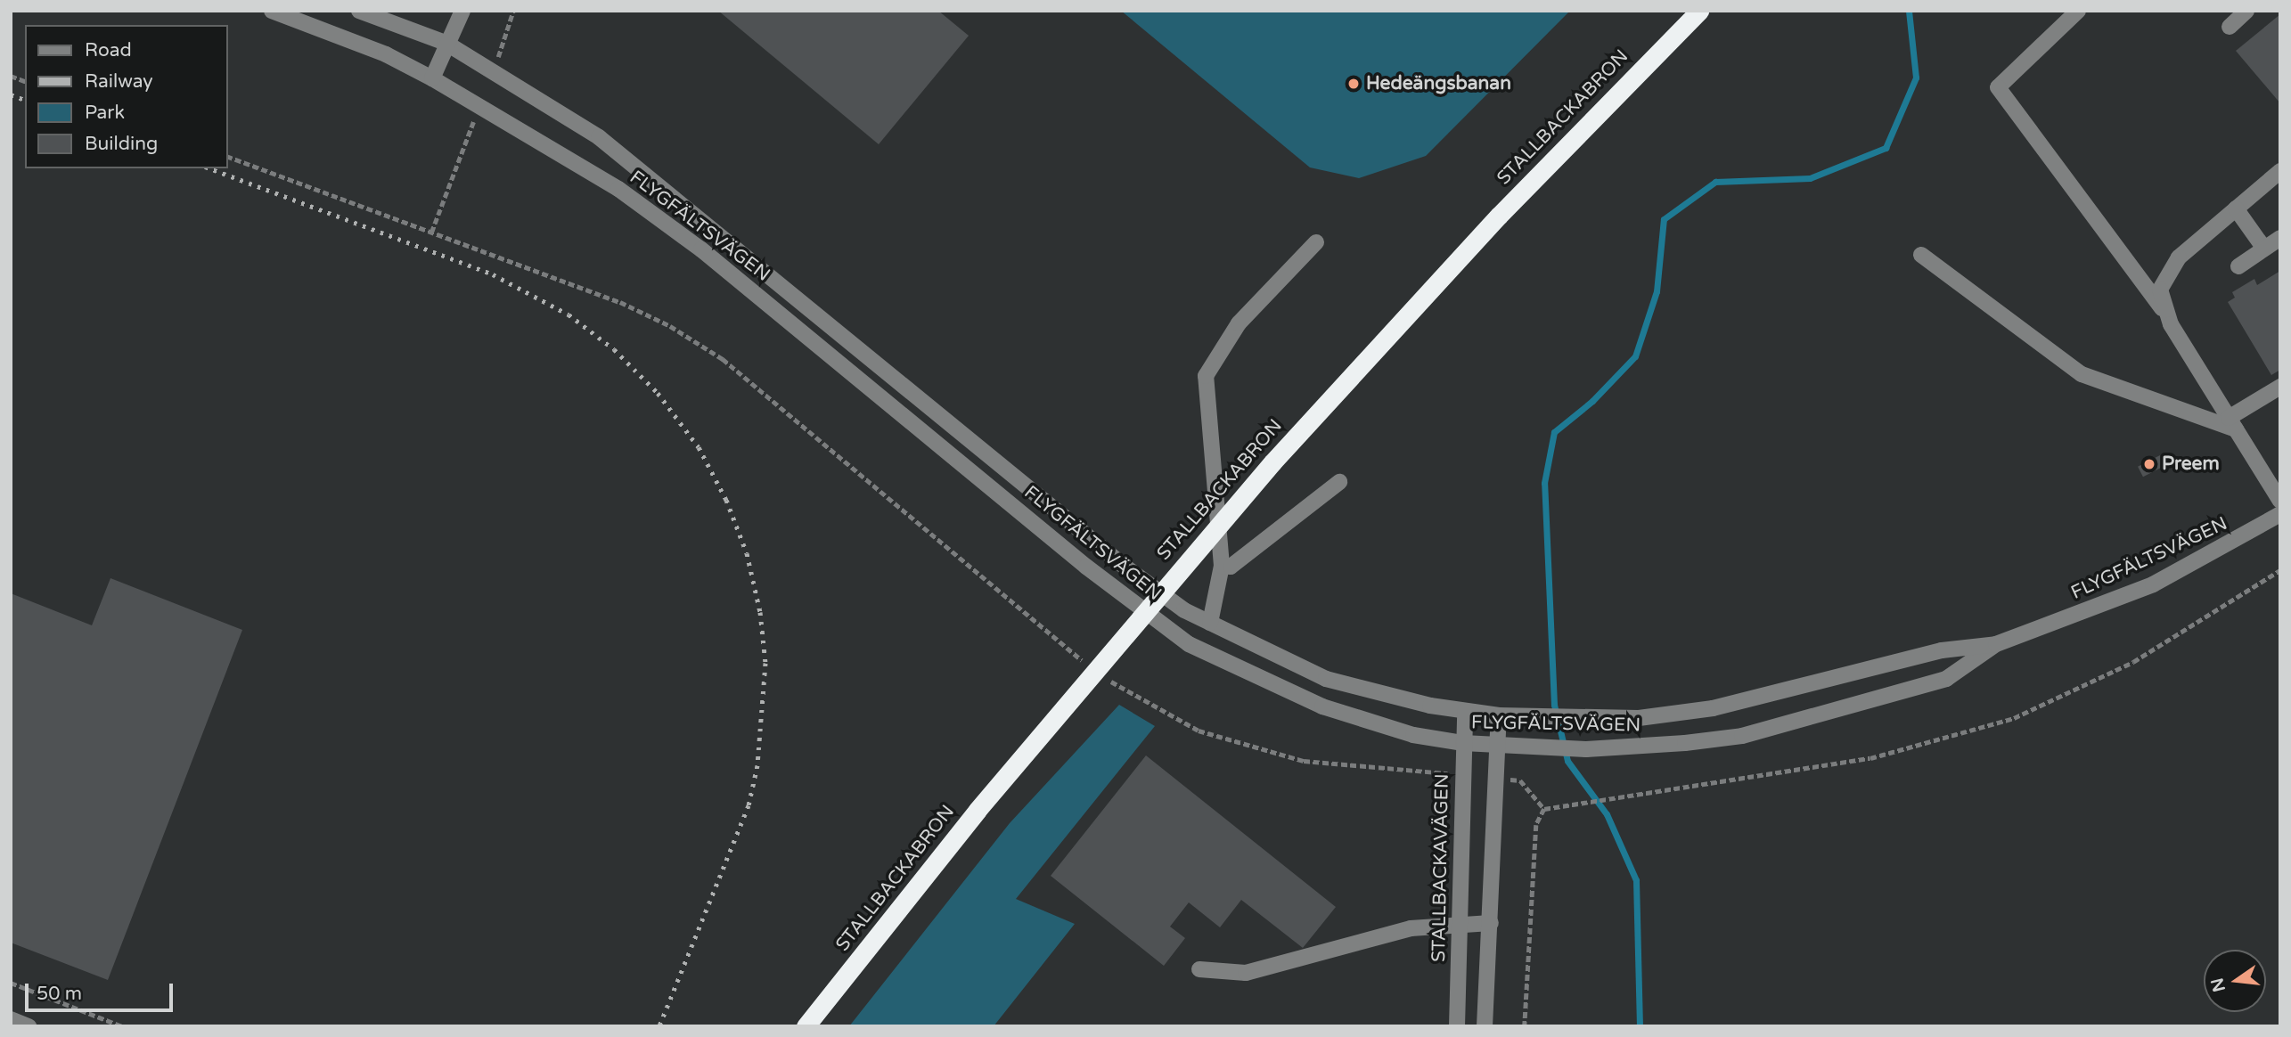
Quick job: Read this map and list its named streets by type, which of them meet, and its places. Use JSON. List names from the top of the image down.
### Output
{
  "streets": {
    "highway": ["STALLBACKABRON"],
    "street": ["FLYGFÄLTSVÄGEN", "STALLBACKAVÄGEN"]
  },
  "crossings": [
    ["FLYGFÄLTSVÄGEN", "STALLBACKAVÄGEN"]
  ],
  "places": ["Hedeängsbanan", "Preem"],
  "legend": [
    "Road",
    "Railway",
    "Park",
    "Building"
  ],
  "scale_bar": "50 m",
  "north": "left"
}
